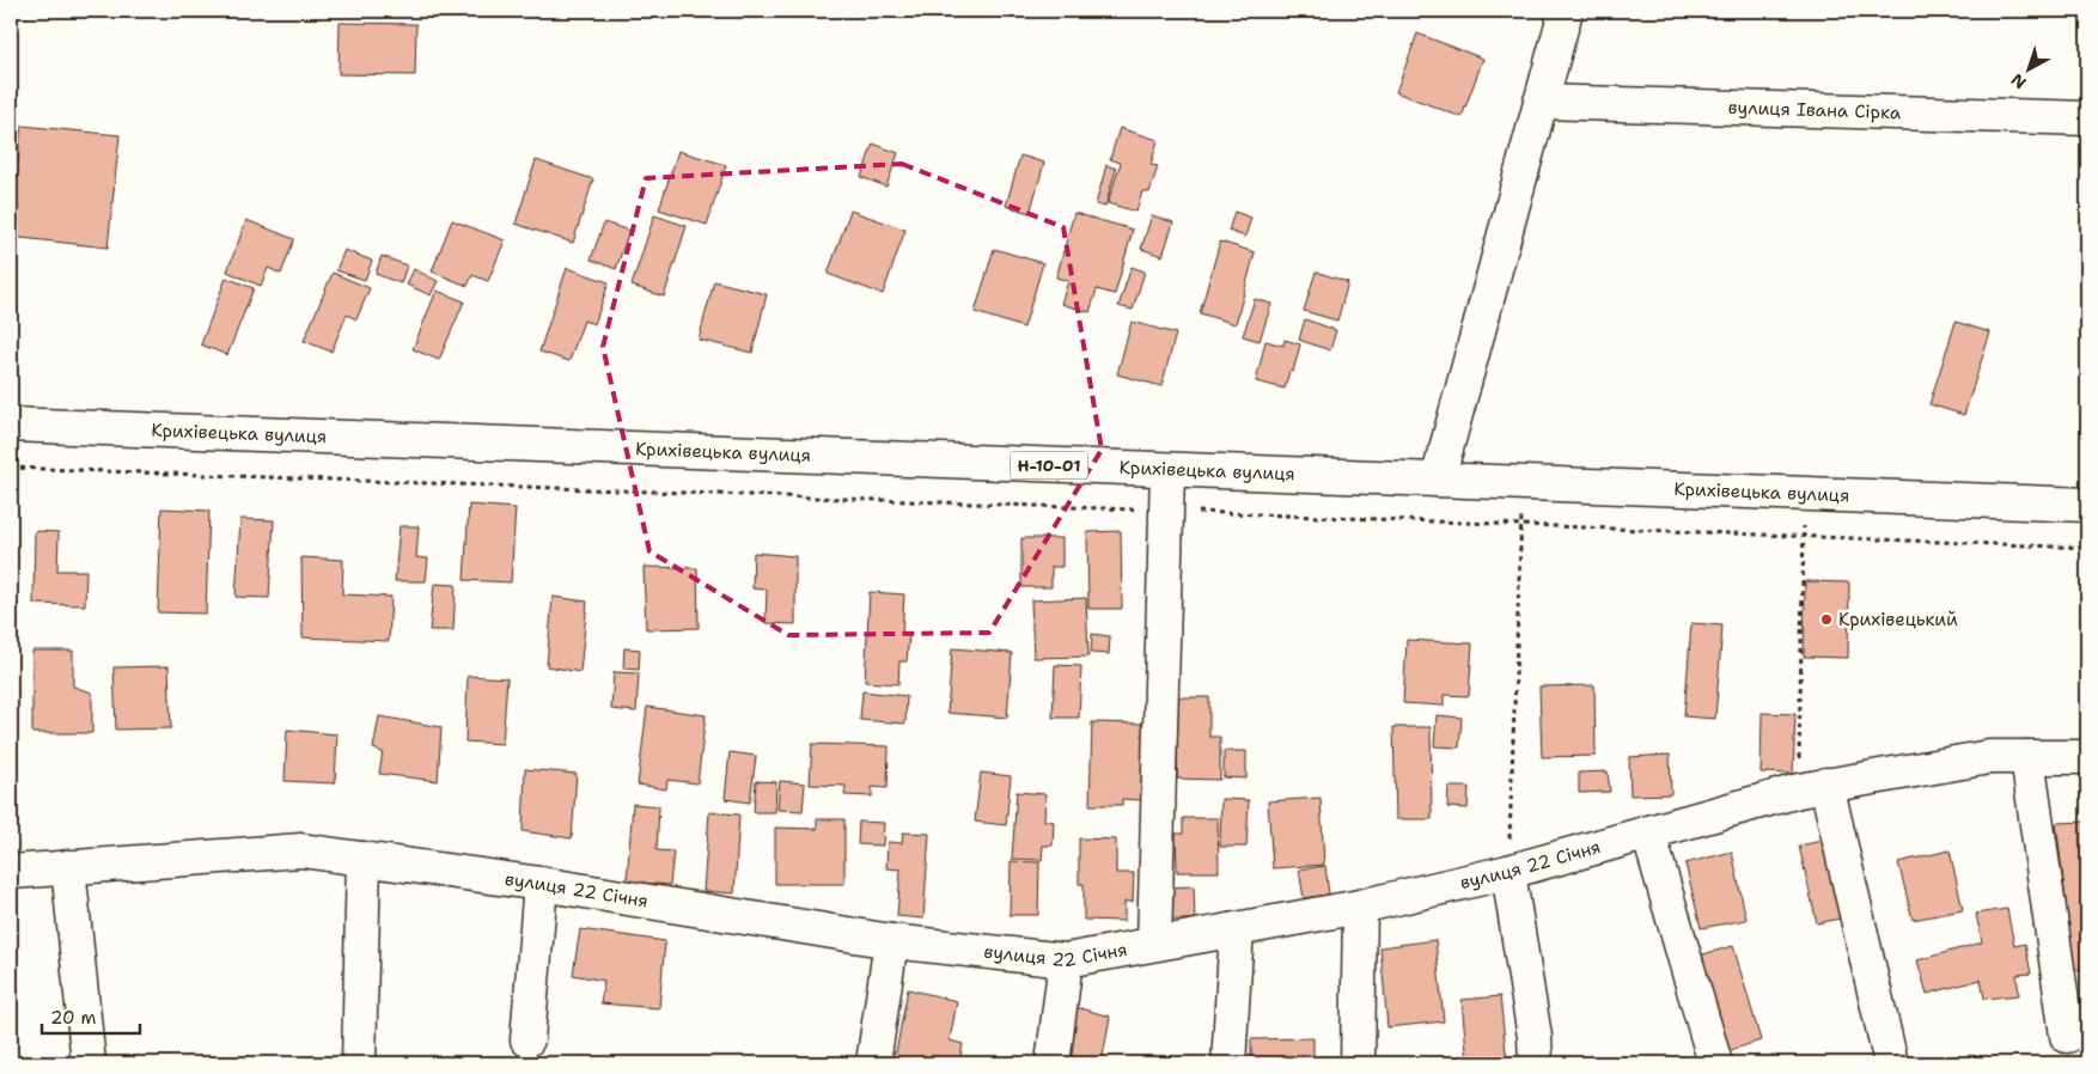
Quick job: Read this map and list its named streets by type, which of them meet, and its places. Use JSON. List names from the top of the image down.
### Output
{
  "streets": {
    "street": [
      "вулиця Івана Сірка",
      "Крихівецька вулиця",
      "Н-10-01",
      "вулиця 22 Січня"
    ]
  },
  "places": ["Крихівецький"],
  "scale_bar": "20 m",
  "north": "bottom left"
}
